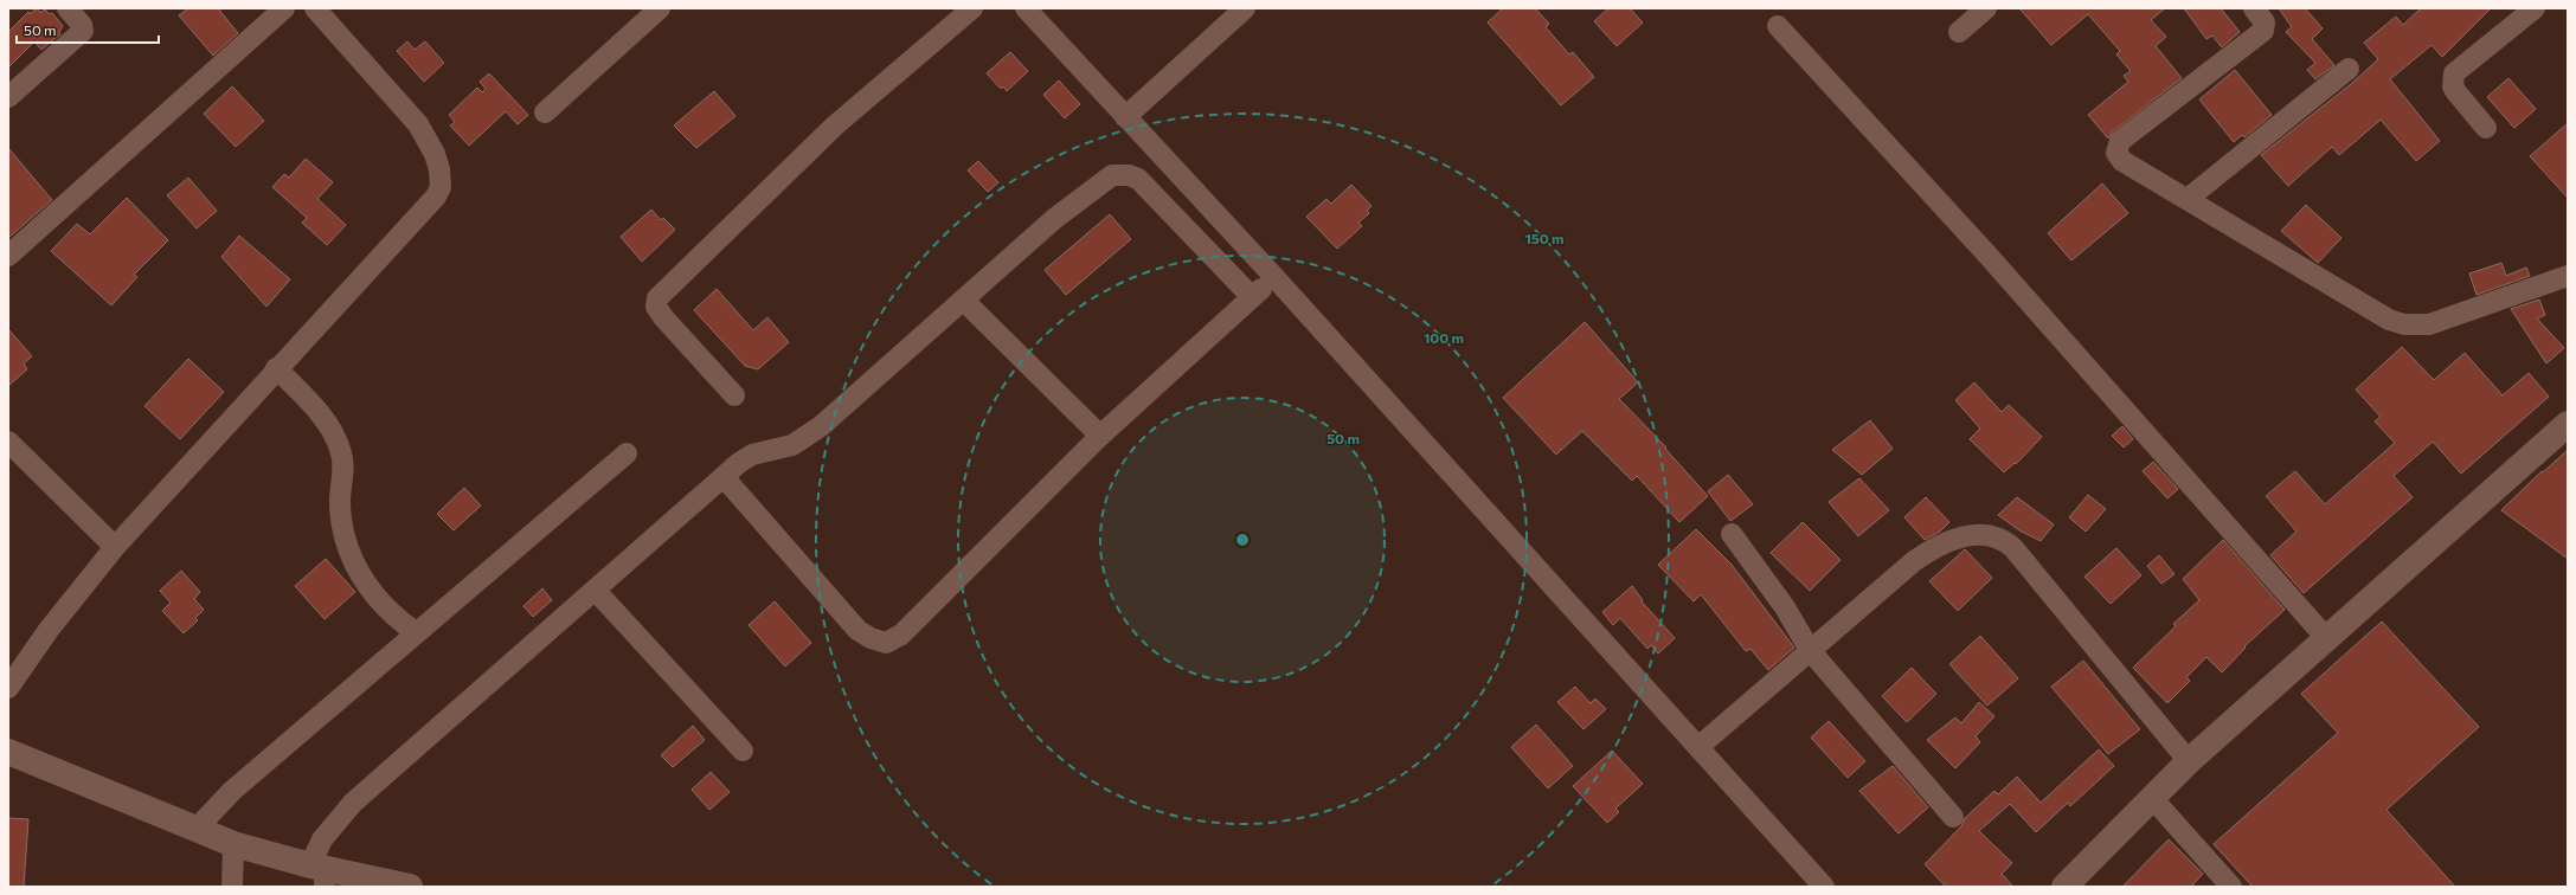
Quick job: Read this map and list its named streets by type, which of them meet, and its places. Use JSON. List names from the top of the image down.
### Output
{
  "scale_bar": "50 m",
  "rings": ["150 m", "100 m", "50 m"]
}
